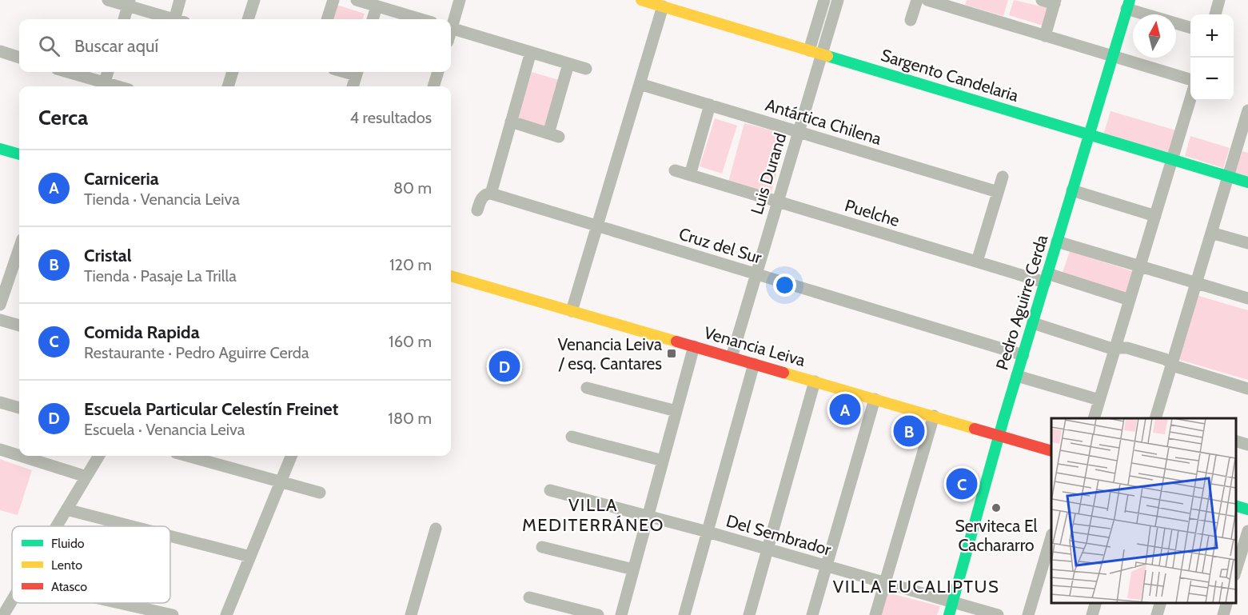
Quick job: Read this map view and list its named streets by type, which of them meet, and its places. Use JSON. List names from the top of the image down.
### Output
{
  "streets": {
    "street": [
      "Sargento Candelaria",
      "Antártica Chilena",
      "Luis Durand",
      "Puelche",
      "Cruz del Sur",
      "Pedro Aguirre Cerda",
      "Venancia Leiva",
      "Del Sembrador"
    ]
  },
  "crossings": [
    ["Sargento Candelaria", "Luis Durand"],
    ["Sargento Candelaria", "Pedro Aguirre Cerda"],
    ["Antártica Chilena", "Luis Durand"],
    ["Luis Durand", "Puelche"],
    ["Luis Durand", "Cruz del Sur"],
    ["Luis Durand", "Venancia Leiva"],
    ["Puelche", "Pedro Aguirre Cerda"],
    ["Cruz del Sur", "Pedro Aguirre Cerda"],
    ["Pedro Aguirre Cerda", "Venancia Leiva"],
    ["Pedro Aguirre Cerda", "Del Sembrador"]
  ],
  "districts": ["VILLA MEDITERRÁNEO", "VILLA EUCALIPTUS"],
  "places": {
    "transit": ["Venancia Leiva / esq. Cantares"],
    "other": ["Serviteca El Cachararro"]
  },
  "legend": ["Fluido", "Lento", "Atasco"],
  "north": "top",
  "page": {
    "map_buttons": ["+", "−"],
    "search": "Buscar aquí",
    "heading": ["Cerca", "4 resultados"],
    "list": [
      {
        "mark": "A",
        "name": "Carniceria",
        "note": "Tienda · Venancia Leiva",
        "value": "80 m"
      },
      {
        "mark": "B",
        "name": "Cristal",
        "note": "Tienda · Pasaje La Trilla",
        "value": "120 m"
      },
      {
        "mark": "C",
        "name": "Comida Rapida",
        "note": "Restaurante · Pedro Aguirre Cerda",
        "value": "160 m"
      },
      {
        "mark": "D",
        "name": "Escuela Particular Celestín Freinet",
        "note": "Escuela · Venancia Leiva",
        "value": "180 m"
      }
    ],
    "pins": [
      "D",
      "A",
      "B",
      "C"
    ]
  }
}
